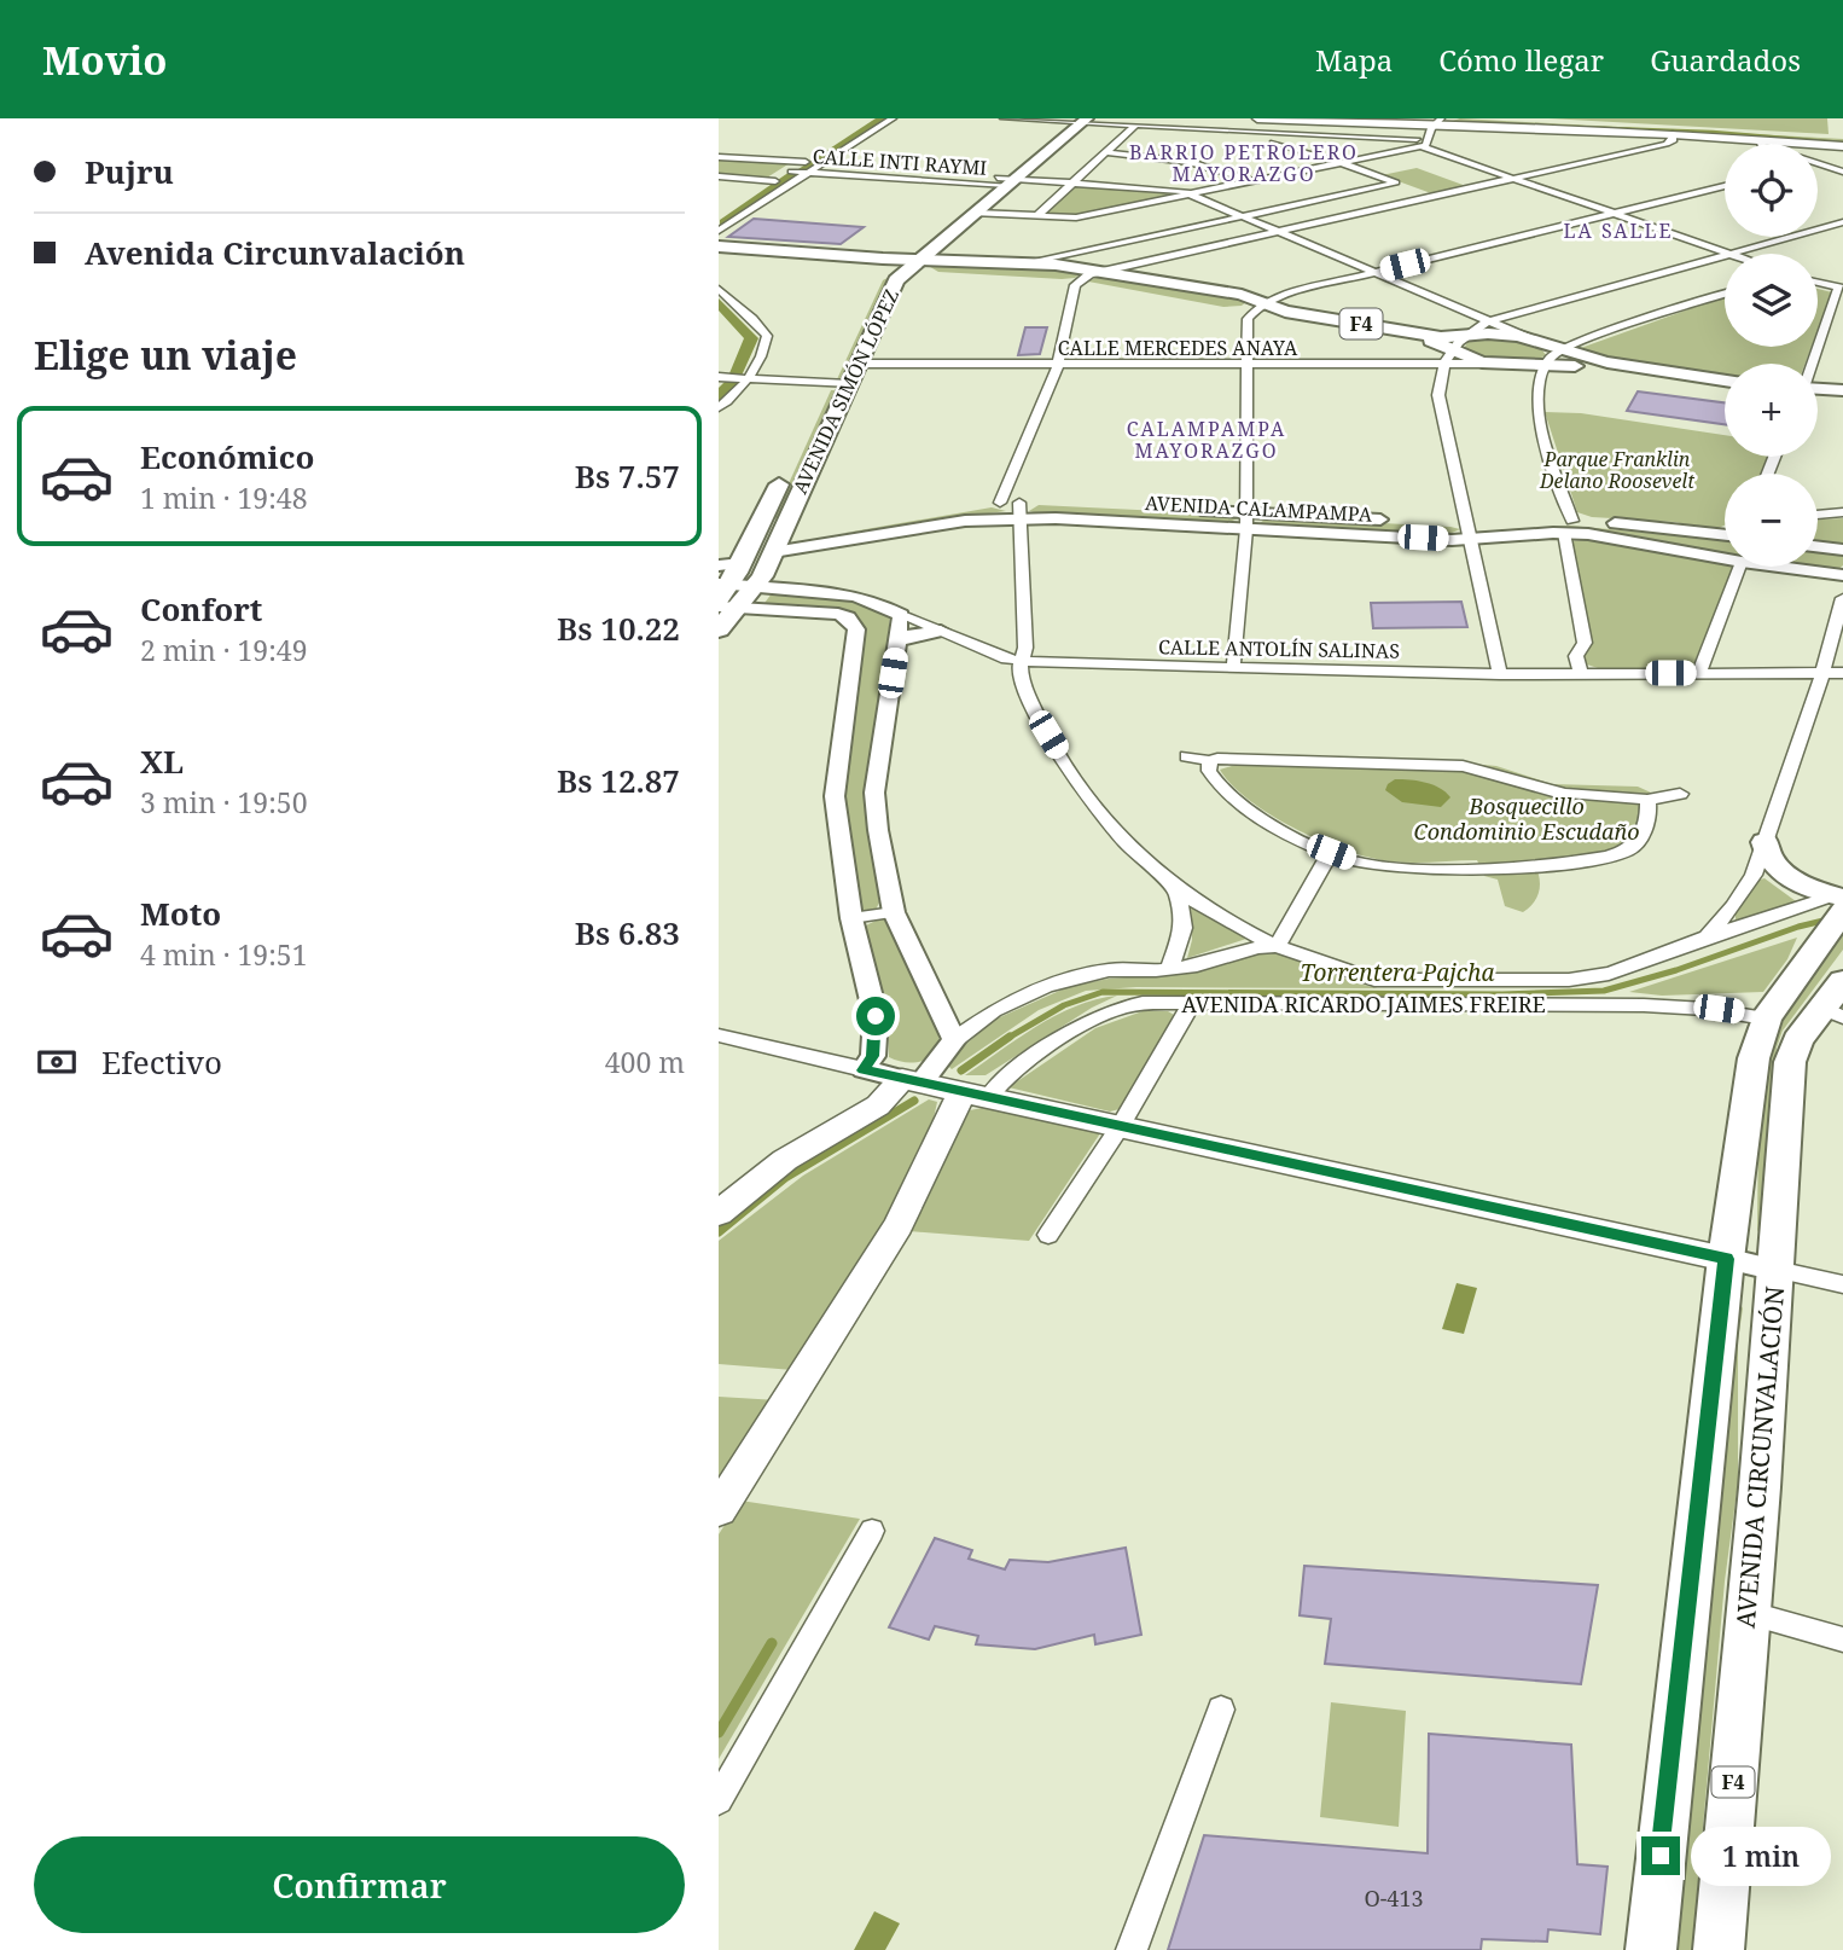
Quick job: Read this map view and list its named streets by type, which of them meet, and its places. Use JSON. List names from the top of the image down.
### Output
{
  "streets": {
    "main road": [
      "F4",
      "AVENIDA SIMÓN LÓPEZ",
      "AVENIDA RICARDO JAIMES FREIRE",
      "AVENIDA CIRCUNVALACIÓN"
    ],
    "street": [
      "CALLE INTI RAYMI",
      "CALLE MERCEDES ANAYA",
      "AVENIDA CALAMPAMPA",
      "CALLE ANTOLÍN SALINAS"
    ]
  },
  "crossings": [
    ["CALLE INTI RAYMI", "AVENIDA SIMÓN LÓPEZ"],
    ["F4", "CALLE MERCEDES ANAYA"],
    ["F4", "AVENIDA SIMÓN LÓPEZ"],
    ["CALLE MERCEDES ANAYA", "AVENIDA SIMÓN LÓPEZ"],
    ["AVENIDA SIMÓN LÓPEZ", "AVENIDA CALAMPAMPA"],
    ["AVENIDA SIMÓN LÓPEZ", "CALLE ANTOLÍN SALINAS"]
  ],
  "districts": ["BARRIO PETROLERO MAYORAZGO", "LA SALLE", "CALAMPAMPA MAYORAZGO"],
  "water": ["Torrentera Pajcha"],
  "parks": ["Parque Franklin Delano Roosevelt", "Bosquecillo Condominio Escudaño"],
  "house_numbers": ["O-413"],
  "page": {
    "header": "Movio",
    "nav": ["Mapa", "Cómo llegar", "Guardados"],
    "banner": ["Pujru", "Avenida Circunvalación"],
    "map_buttons": ["+", "−"],
    "heading": "Elige un viaje",
    "list": [
      {
        "name": "Económico",
        "note": "1 min · 19:48",
        "value": "Bs 7.57"
      },
      {
        "name": "Confort",
        "note": "2 min · 19:49",
        "value": "Bs 10.22"
      },
      {
        "name": "XL",
        "note": "3 min · 19:50",
        "value": "Bs 12.87"
      },
      {
        "name": "Moto",
        "note": "4 min · 19:51",
        "value": "Bs 6.83"
      }
    ],
    "pay": ["Efectivo", "400 m"],
    "buttons": "Confirmar",
    "bubble": "1 min"
  }
}
